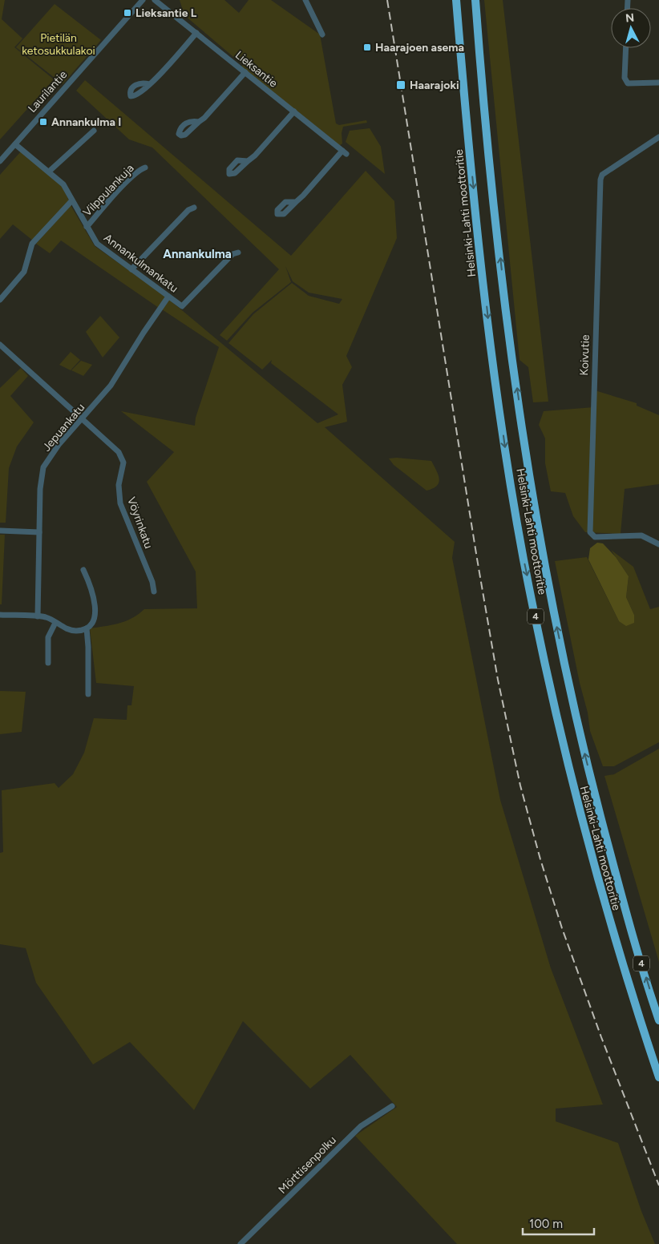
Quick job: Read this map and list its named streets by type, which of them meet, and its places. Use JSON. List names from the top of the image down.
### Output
{
  "streets": {
    "highway": ["Helsinki-Lahti moottoritie", "4"],
    "street": [
      "Lieksantie",
      "Laurilantie",
      "Vilppulankuja",
      "Annankulmankatu",
      "Koivutie",
      "Jepuankatu",
      "Vöyrinkatu",
      "Mörttisenpolku"
    ]
  },
  "crossings": [
    ["Laurilantie", "Annankulmankatu"],
    ["Vilppulankuja", "Annankulmankatu"],
    ["Annankulmankatu", "Jepuankatu"],
    ["Jepuankatu", "Vöyrinkatu"]
  ],
  "districts": ["Annankulma"],
  "parks": ["Pietilän ketosukkulakoi"],
  "places": {
    "transit": [
      "Lieksantie L",
      "Haarajoen asema",
      "Haarajoki",
      "Annankulma I"
    ]
  },
  "scale_bar": "100 m",
  "north": "top"
}
